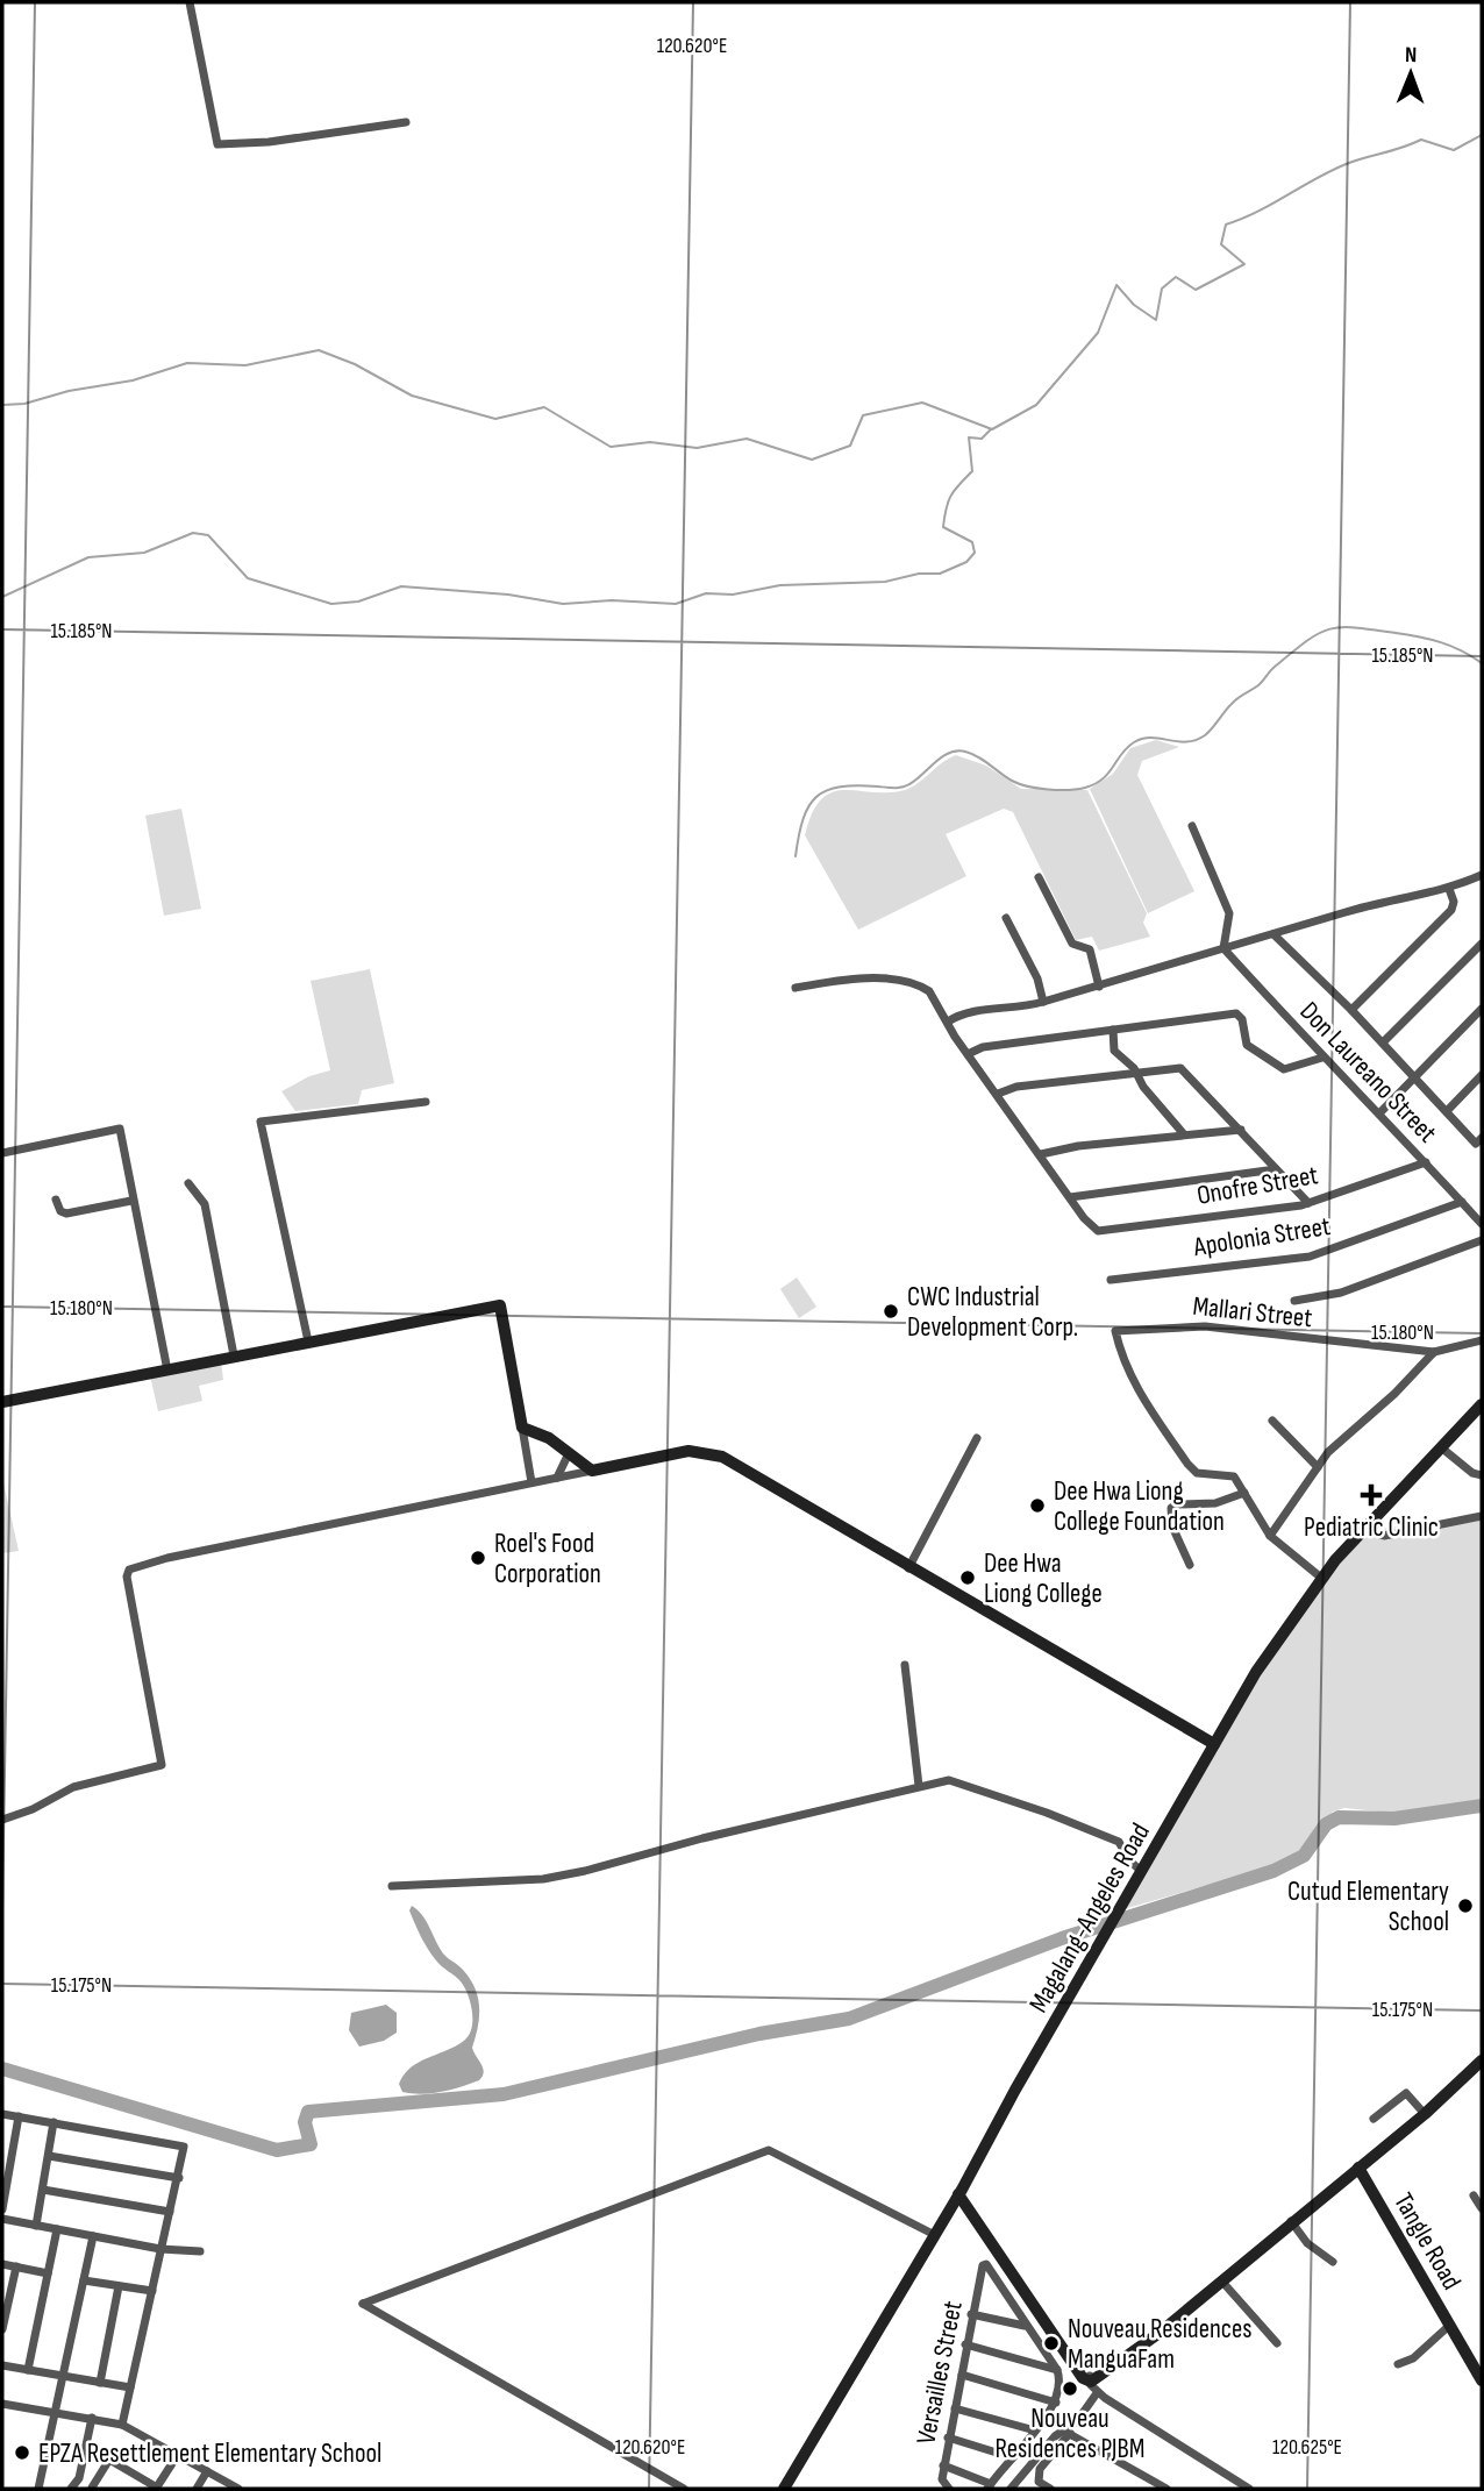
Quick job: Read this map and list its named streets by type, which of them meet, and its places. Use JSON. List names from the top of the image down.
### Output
{
  "streets": {
    "street": [
      "Don Laureano Street",
      "Onofre Street",
      "Apolonia Street",
      "Mallari Street",
      "Magalang-Angeles Road",
      "Tangle Road",
      "Versailles Street"
    ]
  },
  "crossings": [
    ["Don Laureano Street", "Onofre Street"],
    ["Don Laureano Street", "Apolonia Street"]
  ],
  "places": {
    "other": [
      "CWC Industrial Development Corp.",
      "Dee Hwa Liong College Foundation",
      "Roel's Food Corporation",
      "Dee Hwa Liong College",
      "Cutud Elementary School",
      "Nouveau Residences ManguaFam",
      "Nouveau Residences PJBM",
      "EPZA Resettlement Elementary School"
    ],
    "health": ["Pediatric Clinic"]
  },
  "north": "top",
  "coordinates": [
    "120.620°E",
    "15.185°N",
    "15.180°N",
    "15.175°N",
    "120.625°E"
  ]
}
